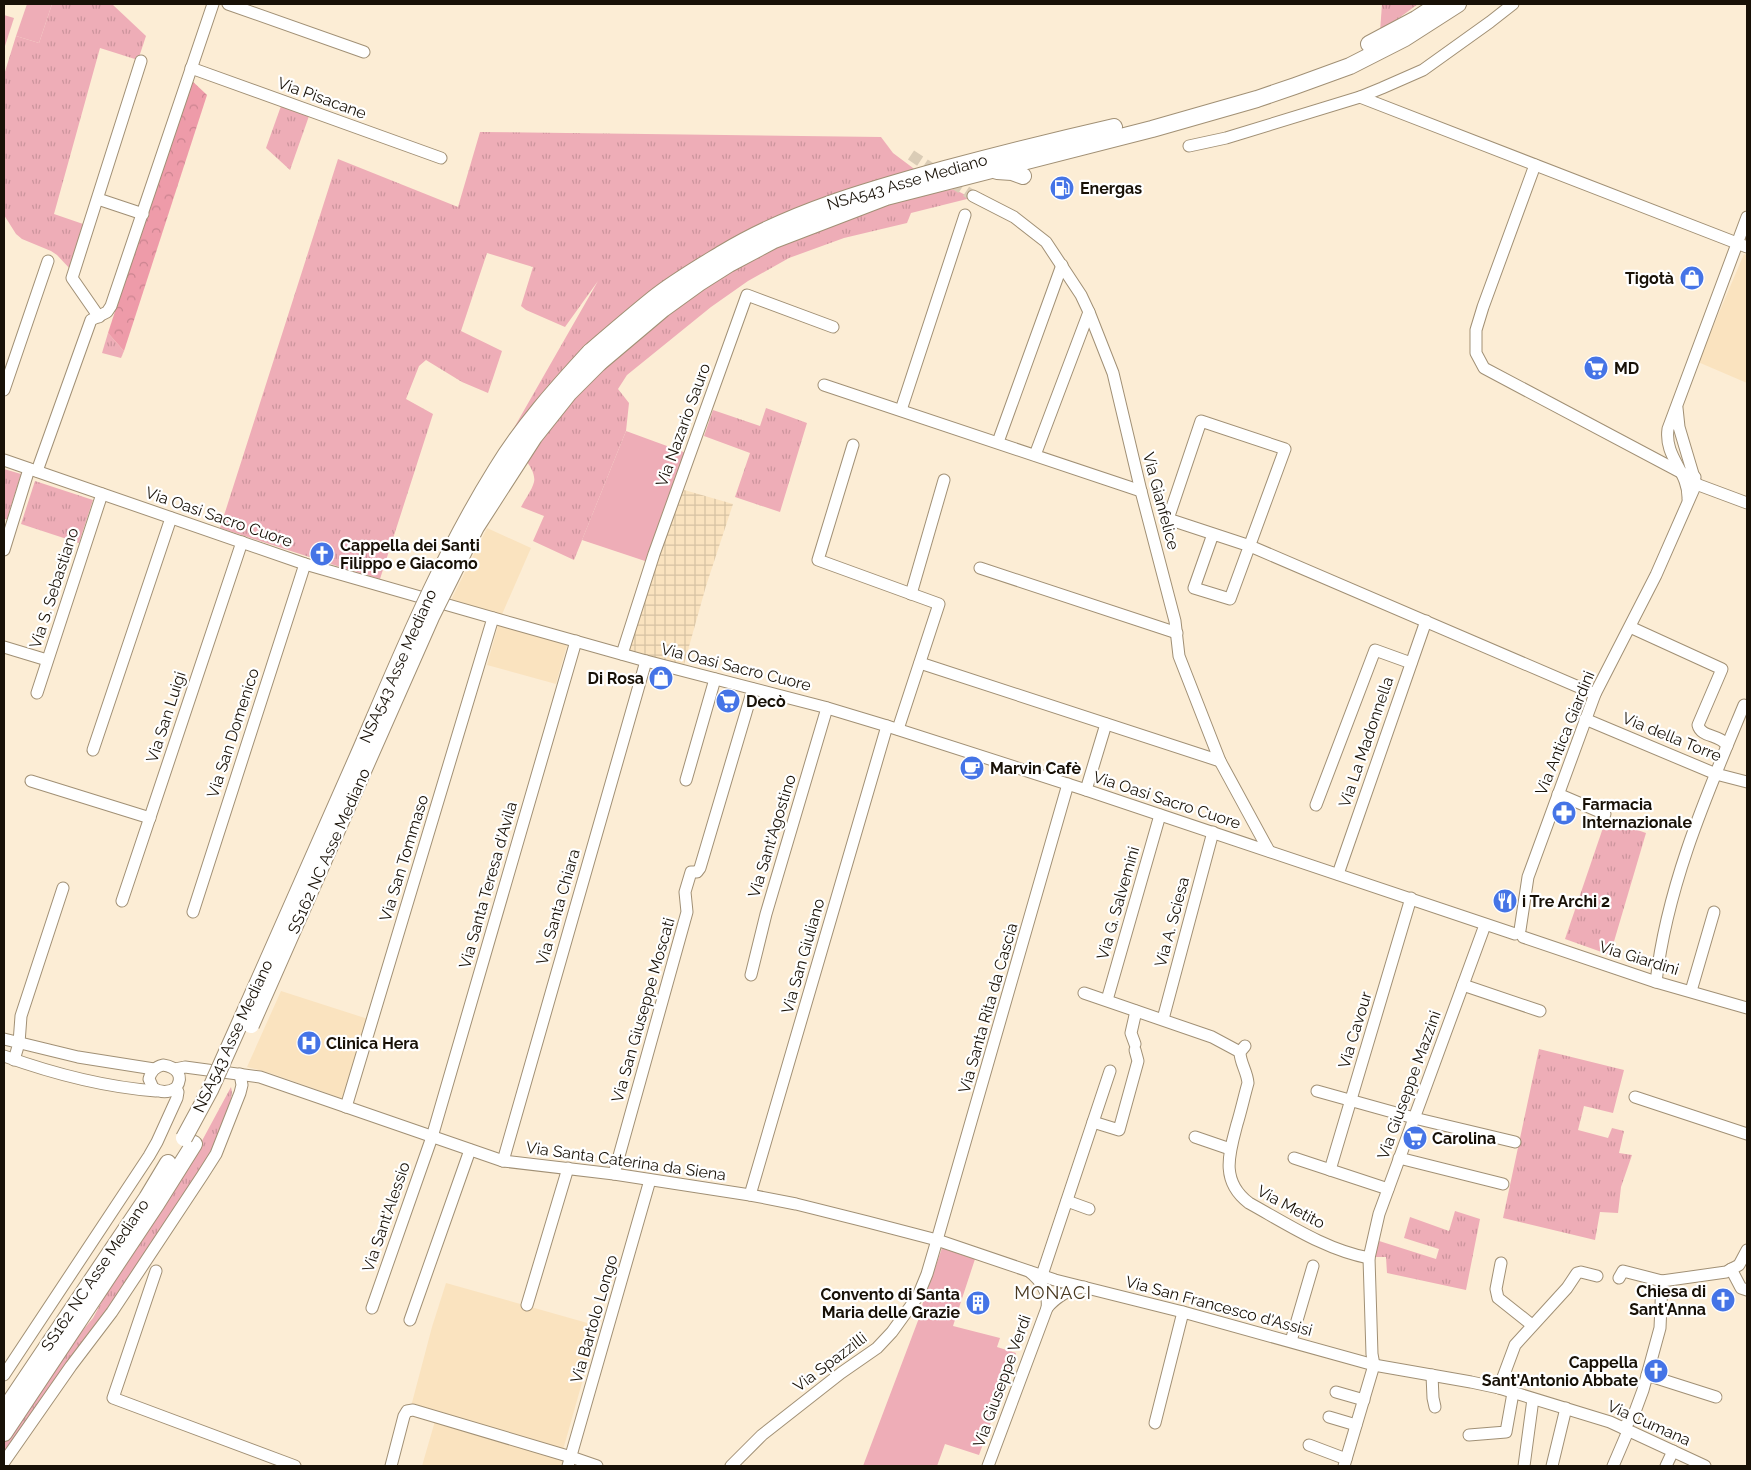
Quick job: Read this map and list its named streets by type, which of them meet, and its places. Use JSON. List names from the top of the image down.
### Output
{
  "streets": {
    "highway": ["NSA543 Asse Mediano", "SS162 NC Asse Mediano"],
    "street": [
      "Via Pisacane",
      "Via Nazario Sauro",
      "Via Gianfelice",
      "Via Oasi Sacro Cuore",
      "Via S. Sebastiano",
      "Via San Luigi",
      "Via San Domenico",
      "Via Antica Giardini",
      "Via della Torre",
      "Via La Madonnella",
      "Via Sant'Agostino",
      "Via San Tommaso",
      "Via Santa Teresa d'Avila",
      "Via G. Salvemini",
      "Via Santa Chiara",
      "Via A. Sciesa",
      "Via San Giuliano",
      "Via Giardini",
      "Via Santa Rita da Cascia",
      "Via San Giuseppe Moscati",
      "Via Cavour",
      "Via Giuseppe Mazzini",
      "Via Santa Caterina da Siena",
      "Via Metito",
      "Via Sant'Alessio",
      "Via San Francesco d'Assisi",
      "Via Bartolo Longo",
      "Via Spazzilli",
      "Via Giuseppe Verdi",
      "Via Cumana"
    ]
  },
  "crossings": [
    ["NSA543 Asse Mediano", "SS162 NC Asse Mediano"],
    ["Via Nazario Sauro", "Via Oasi Sacro Cuore"],
    ["Via Gianfelice", "Via Oasi Sacro Cuore"],
    ["Via Oasi Sacro Cuore", "Via S. Sebastiano"],
    ["Via Oasi Sacro Cuore", "Via San Luigi"],
    ["Via Oasi Sacro Cuore", "Via San Domenico"],
    ["Via Oasi Sacro Cuore", "Via Antica Giardini"],
    ["Via Oasi Sacro Cuore", "Via La Madonnella"],
    ["Via Oasi Sacro Cuore", "Via Sant'Agostino"],
    ["Via Oasi Sacro Cuore", "Via San Tommaso"],
    ["Via Oasi Sacro Cuore", "Via Santa Teresa d'Avila"],
    ["Via Oasi Sacro Cuore", "Via G. Salvemini"],
    ["Via Oasi Sacro Cuore", "Via Santa Chiara"],
    ["Via Oasi Sacro Cuore", "Via A. Sciesa"],
    ["Via Oasi Sacro Cuore", "Via San Giuliano"],
    ["Via Oasi Sacro Cuore", "Via Giardini"],
    ["Via Oasi Sacro Cuore", "Via Santa Rita da Cascia"],
    ["Via Oasi Sacro Cuore", "Via San Giuseppe Moscati"],
    ["Via Oasi Sacro Cuore", "Via Cavour"],
    ["Via Oasi Sacro Cuore", "Via Giuseppe Mazzini"],
    ["Via Antica Giardini", "Via della Torre"],
    ["Via Antica Giardini", "Via Giardini"],
    ["Via San Tommaso", "Via Santa Caterina da Siena"],
    ["Via Santa Teresa d'Avila", "Via Santa Caterina da Siena"],
    ["Via Santa Teresa d'Avila", "Via Sant'Alessio"],
    ["Via G. Salvemini", "Via Metito"],
    ["Via Santa Chiara", "Via Santa Caterina da Siena"],
    ["Via A. Sciesa", "Via Metito"],
    ["Via San Giuliano", "Via Santa Caterina da Siena"],
    ["Via Santa Rita da Cascia", "Via Santa Caterina da Siena"],
    ["Via Santa Rita da Cascia", "Via Spazzilli"],
    ["Via San Giuseppe Moscati", "Via Santa Caterina da Siena"],
    ["Via Giuseppe Mazzini", "Via Metito"],
    ["Via Santa Caterina da Siena", "Via Sant'Alessio"],
    ["Via Santa Caterina da Siena", "Via San Francesco d'Assisi"],
    ["Via Santa Caterina da Siena", "Via Bartolo Longo"],
    ["Via Santa Caterina da Siena", "Via Spazzilli"],
    ["Via Santa Caterina da Siena", "Via Giuseppe Verdi"],
    ["Via San Francesco d'Assisi", "Via Giuseppe Verdi"],
    ["Via San Francesco d'Assisi", "Via Cumana"]
  ],
  "districts": ["MONACI"],
  "places": {
    "fuel station": ["Energas"],
    "shop": ["Tigotà", "Di Rosa"],
    "supermarket": ["MD", "Decò", "Carolina"],
    "church": ["Cappella dei Santi Filippo e Giacomo", "Chiesa di Sant'Anna", "Cappella Sant'Antonio Abbate"],
    "cafe": ["Marvin Cafè"],
    "pharmacy": ["Farmacia Internazionale"],
    "restaurant": ["i Tre Archi 2"],
    "hospital": ["Clinica Hera"],
    "building": ["Convento di Santa Maria delle Grazie"]
  }
}
